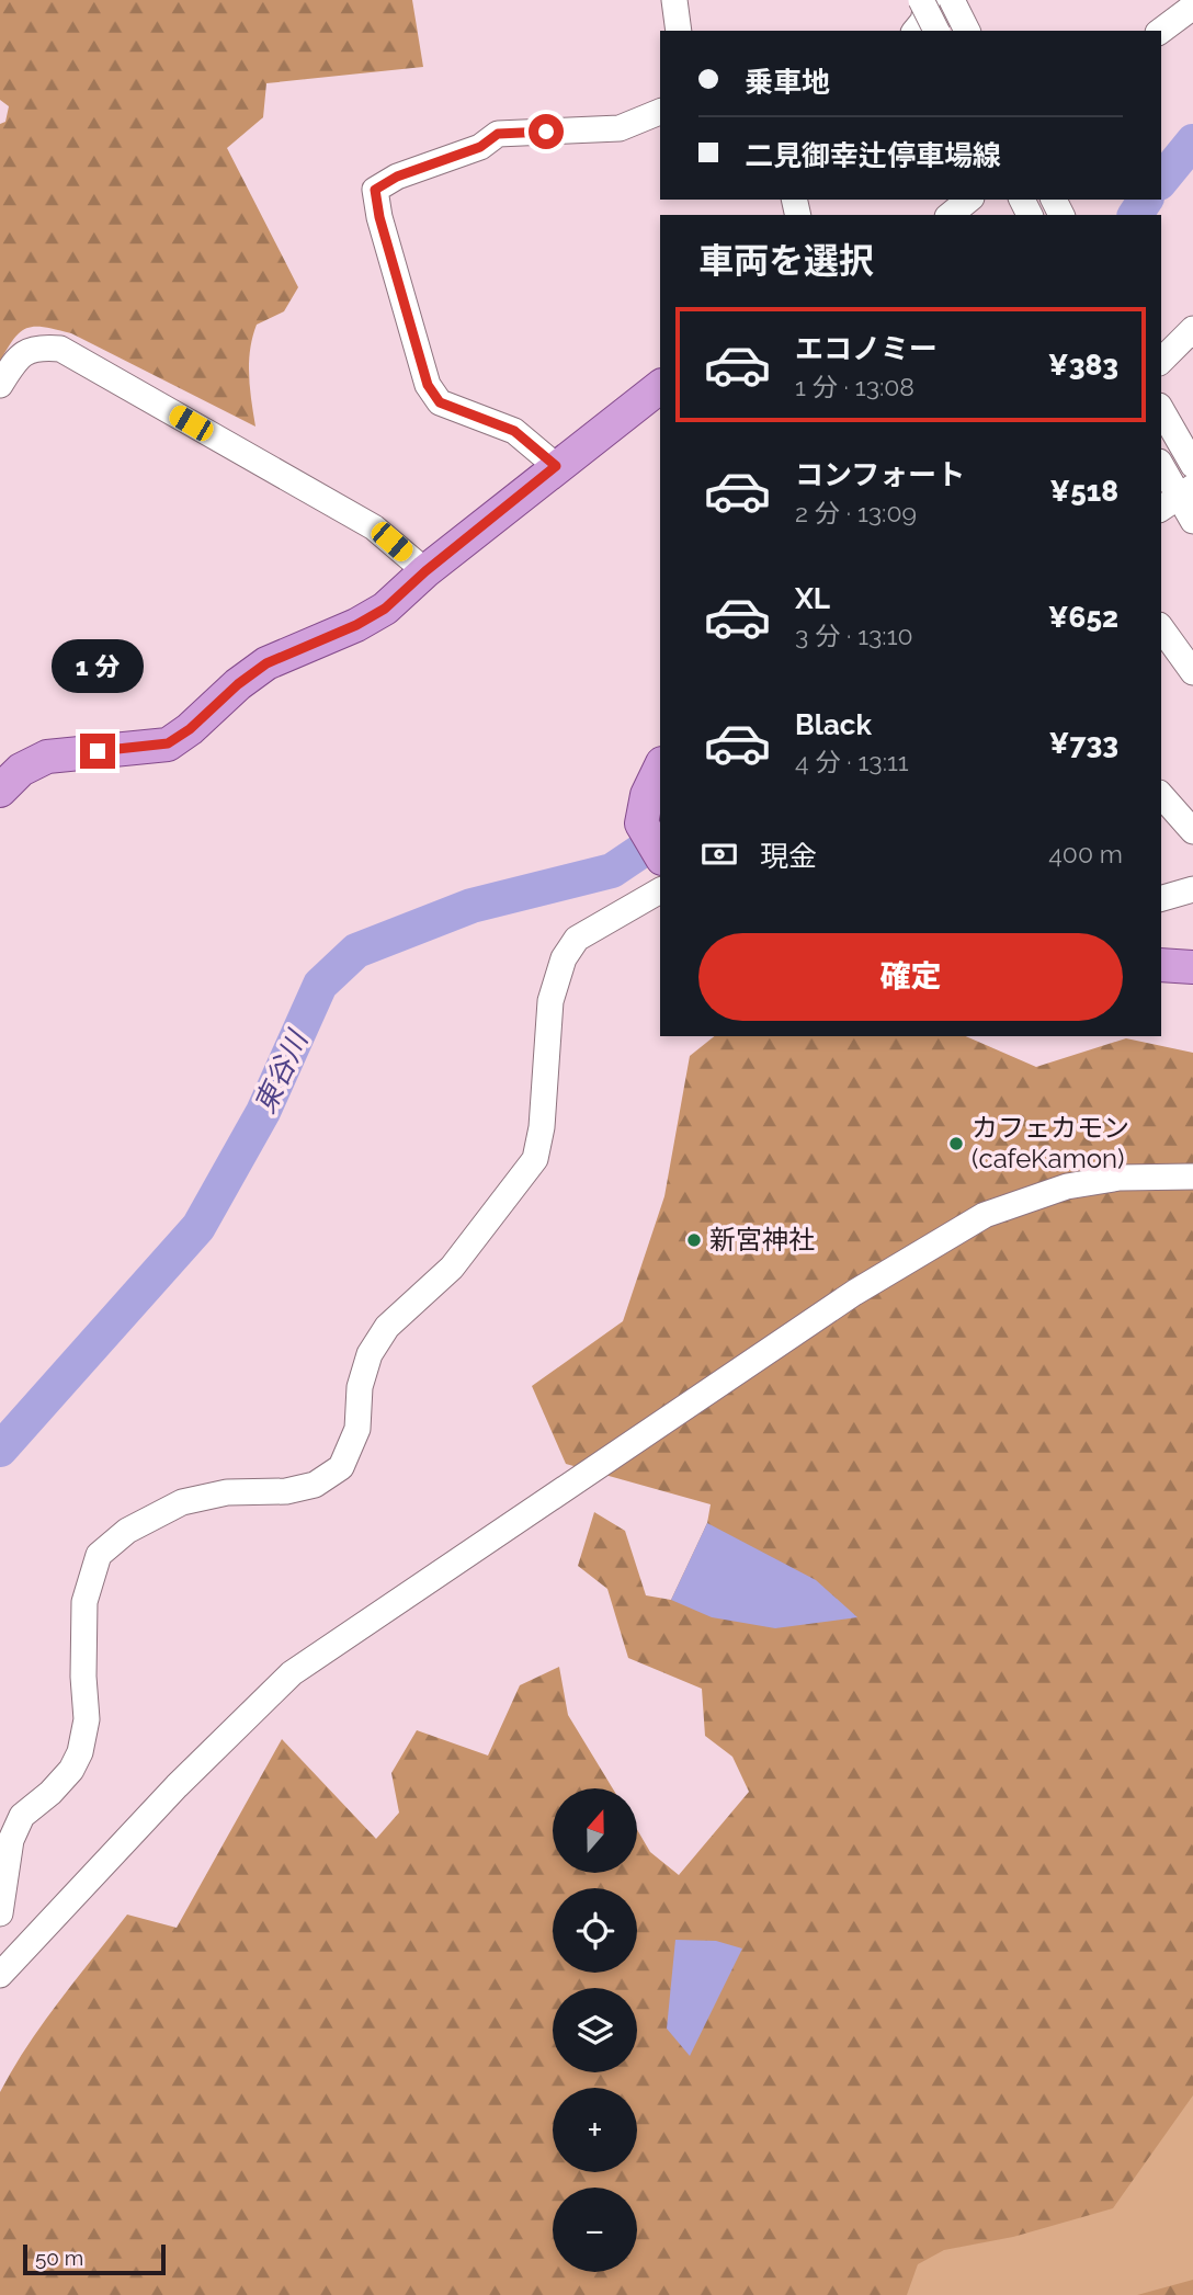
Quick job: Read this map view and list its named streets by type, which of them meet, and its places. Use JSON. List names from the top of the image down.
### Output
{
  "water": ["東谷川"],
  "places": ["カフェカモン (cafeKamon)", "新宮神社"],
  "scale_bar": "50 m",
  "north": "top",
  "page": {
    "banner": ["乗車地", "二見御幸辻停車場線"],
    "heading": "車両を選択",
    "list": [
      {
        "name": "エコノミー",
        "note": "1 分 · 13:08",
        "value": "¥383"
      },
      {
        "name": "コンフォート",
        "note": "2 分 · 13:09",
        "value": "¥518"
      },
      {
        "name": "XL",
        "note": "3 分 · 13:10",
        "value": "¥652"
      },
      {
        "name": "Black",
        "note": "4 分 · 13:11",
        "value": "¥733"
      }
    ],
    "bubble": "1 分",
    "pay": ["現金", "400 m"],
    "buttons": "確定",
    "map_buttons": ["+", "−"],
    "scale": "50 m"
  }
}
